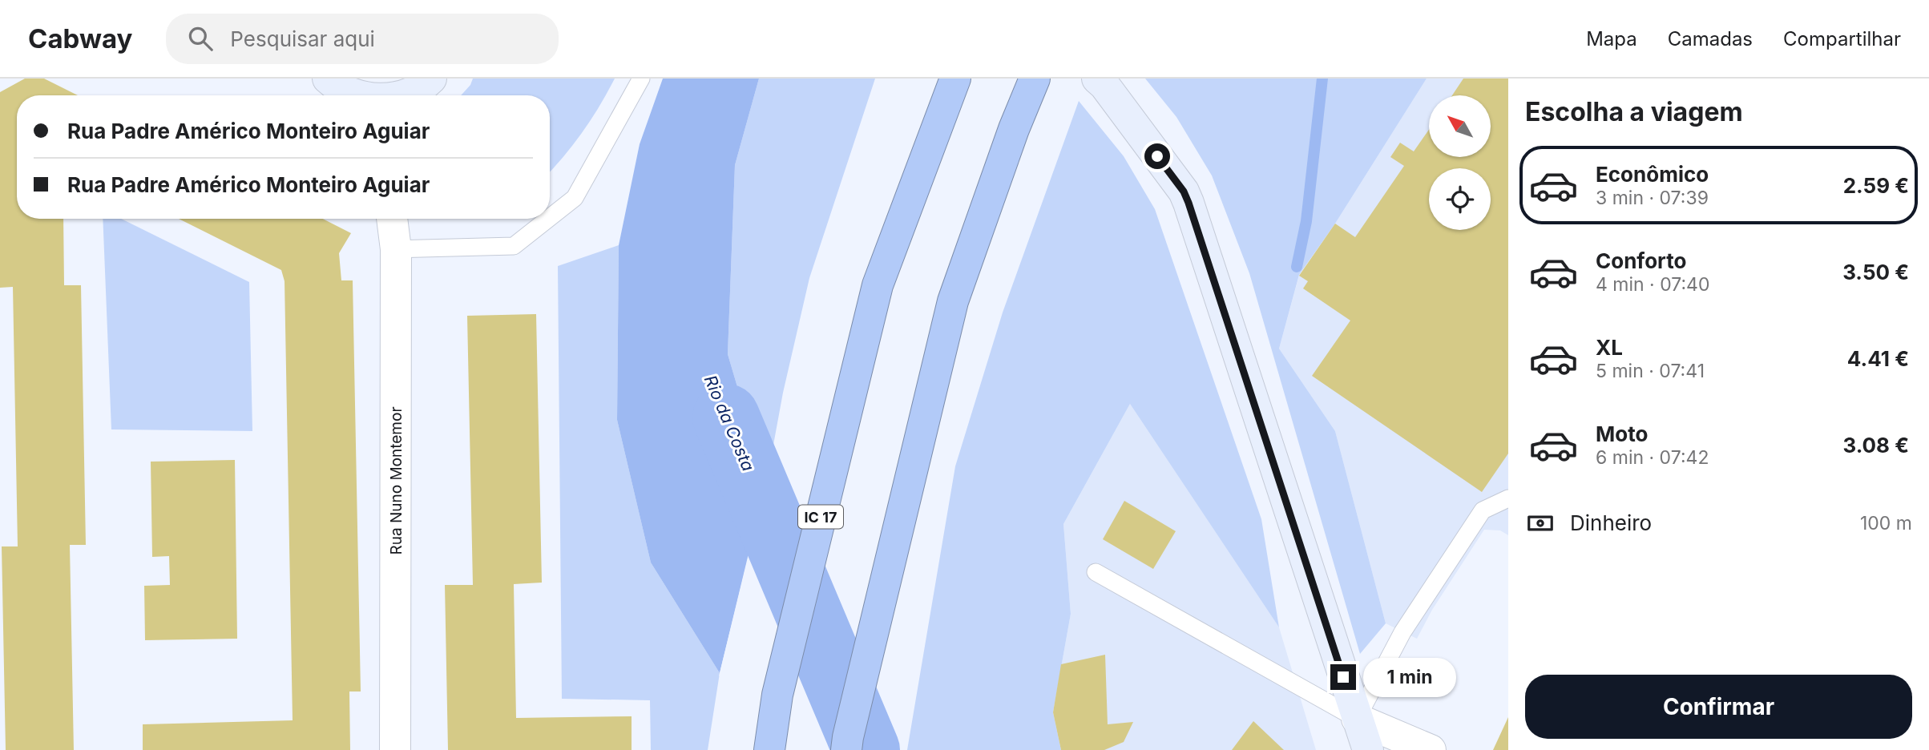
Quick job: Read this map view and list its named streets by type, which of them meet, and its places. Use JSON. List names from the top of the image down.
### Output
{
  "streets": {
    "highway": ["IC 17"],
    "street": ["Rua Nuno Montemor"]
  },
  "water": ["Rio da Costa"],
  "north": "top left",
  "page": {
    "header": "Cabway",
    "search": "Pesquisar aqui",
    "nav": ["Mapa", "Camadas", "Compartilhar"],
    "heading": "Escolha a viagem",
    "banner": ["Rua Padre Américo Monteiro Aguiar", "Rua Padre Américo Monteiro Aguiar"],
    "list": [
      {
        "name": "Econômico",
        "note": "3 min · 07:39",
        "value": "2.59 €"
      },
      {
        "name": "Conforto",
        "note": "4 min · 07:40",
        "value": "3.50 €"
      },
      {
        "name": "XL",
        "note": "5 min · 07:41",
        "value": "4.41 €"
      },
      {
        "name": "Moto",
        "note": "6 min · 07:42",
        "value": "3.08 €"
      }
    ],
    "pay": ["Dinheiro", "100 m"],
    "bubble": "1 min",
    "buttons": "Confirmar"
  }
}
